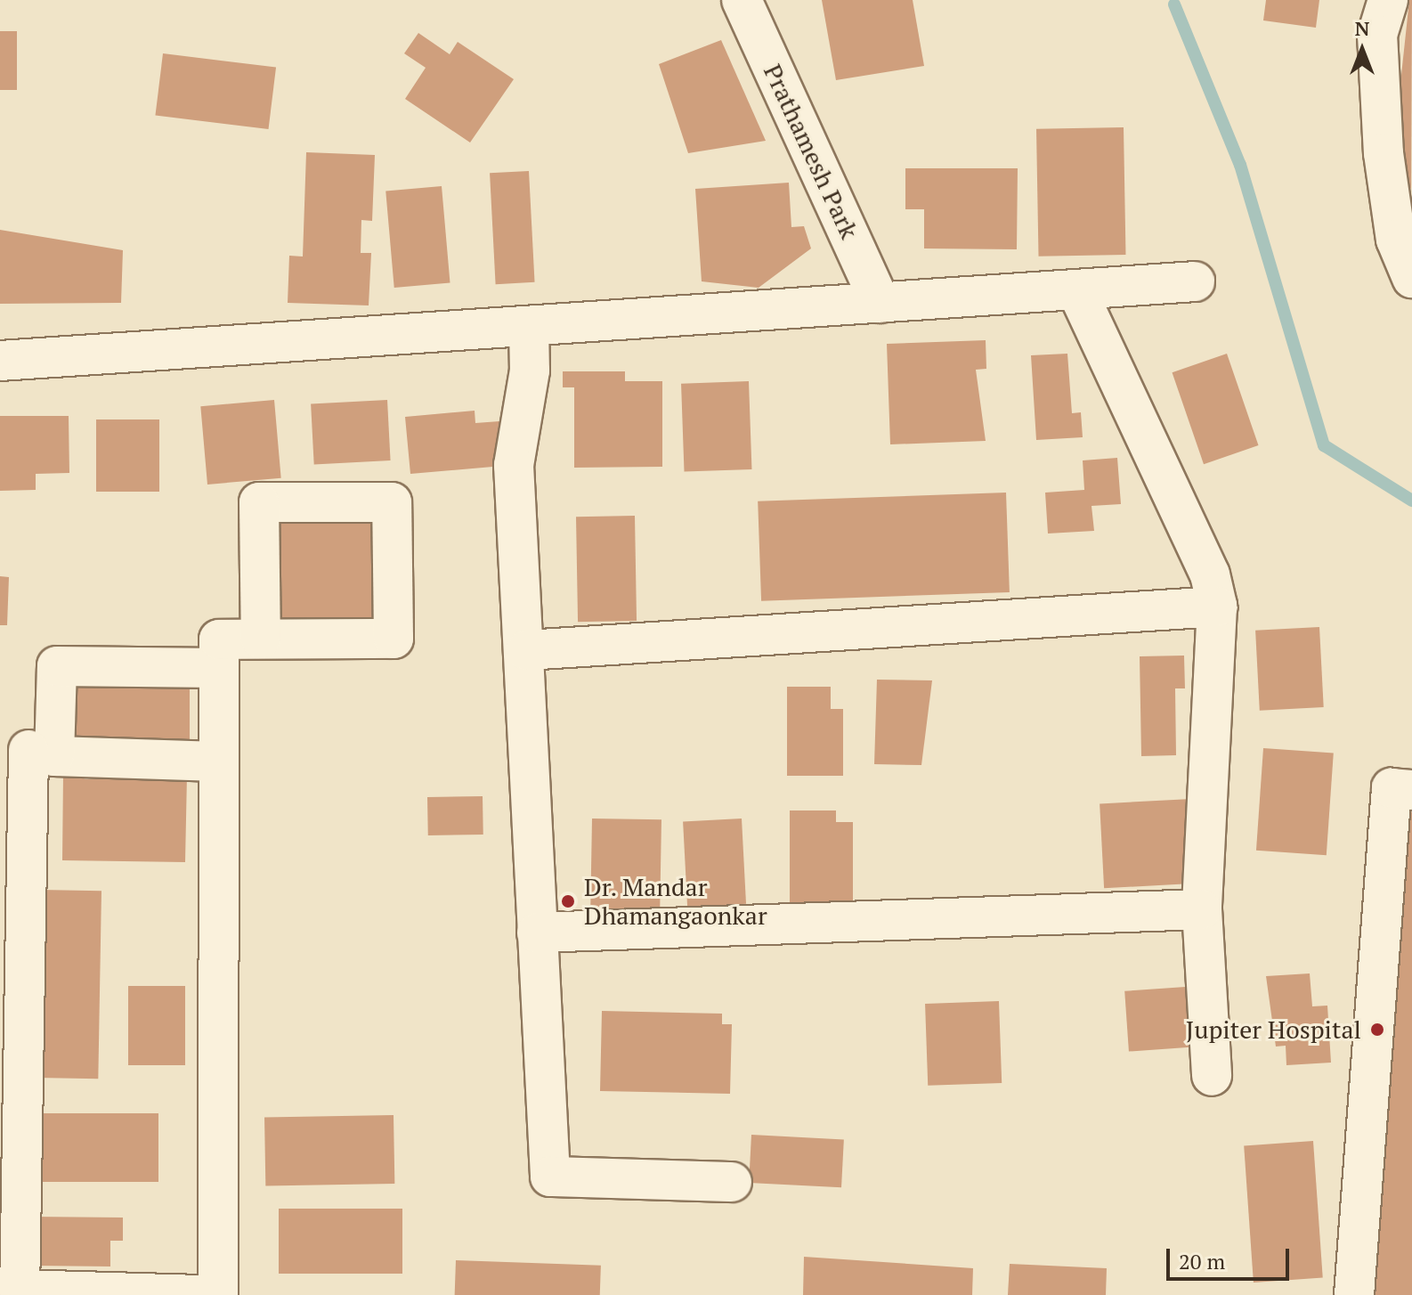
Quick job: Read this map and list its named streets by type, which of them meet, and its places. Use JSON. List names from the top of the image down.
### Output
{
  "streets": {
    "street": ["Prathamesh Park"]
  },
  "places": ["Dr. Mandar Dhamangaonkar", "Jupiter Hospital"],
  "scale_bar": "20 m",
  "north": "top"
}
